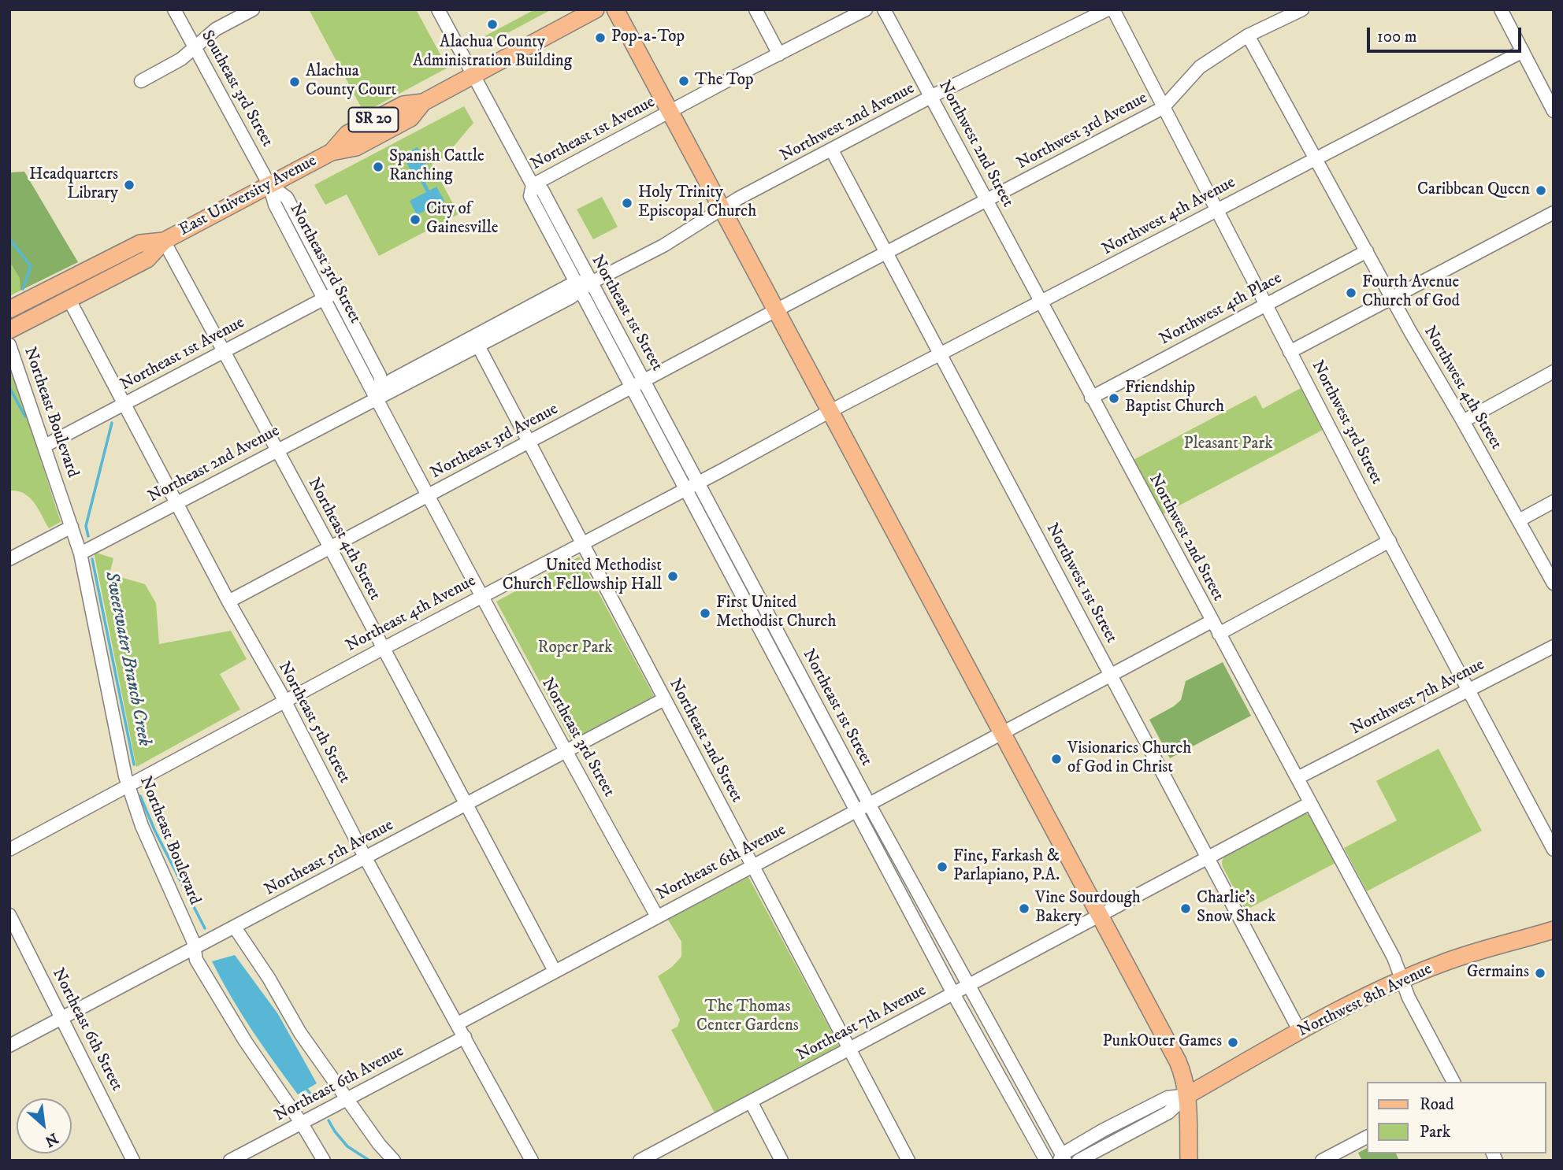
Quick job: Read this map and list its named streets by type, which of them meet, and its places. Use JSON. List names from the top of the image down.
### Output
{
  "streets": {
    "main road": ["SR 20", "East University Avenue", "Northwest 8th Avenue"],
    "street": [
      "Southeast 3rd Street",
      "Northwest 2nd Avenue",
      "Northwest 3rd Avenue",
      "Northeast 1st Avenue",
      "Northwest 2nd Street",
      "Northwest 4th Avenue",
      "Northeast 3rd Street",
      "Northwest 4th Place",
      "Northeast 1st Street",
      "Northwest 4th Street",
      "Northeast Boulevard",
      "Northwest 3rd Street",
      "Northeast 3rd Avenue",
      "Northeast 2nd Avenue",
      "Northeast 4th Street",
      "Northwest 1st Street",
      "Northeast 4th Avenue",
      "Northwest 7th Avenue",
      "Northeast 5th Street",
      "Northeast 2nd Street",
      "Northeast 5th Avenue",
      "Northeast 6th Avenue",
      "Northeast 7th Avenue",
      "Northeast 6th Street"
    ]
  },
  "crossings": [
    ["Southeast 3rd Street", "East University Avenue"],
    ["Southeast 3rd Street", "Northeast 3rd Street"],
    ["Northwest 2nd Avenue", "Northwest 2nd Street"],
    ["Northwest 2nd Avenue", "Northeast 2nd Avenue"],
    ["Northwest 2nd Avenue", "Northwest 1st Street"],
    ["Northwest 3rd Avenue", "Northwest 2nd Street"],
    ["Northwest 3rd Avenue", "Northwest 4th Street"],
    ["Northwest 3rd Avenue", "Northwest 3rd Street"],
    ["Northwest 3rd Avenue", "Northeast 3rd Avenue"],
    ["Northwest 3rd Avenue", "Northwest 1st Street"],
    ["Northeast 1st Avenue", "Northeast 3rd Street"],
    ["Northeast 1st Avenue", "Northeast 1st Street"],
    ["Northeast 1st Avenue", "Northeast Boulevard"],
    ["Northeast 1st Avenue", "Northeast 4th Street"],
    ["Northeast 1st Avenue", "Northeast 5th Street"],
    ["Northwest 2nd Street", "Northwest 4th Avenue"],
    ["Northwest 2nd Street", "Northwest 4th Place"],
    ["Northwest 2nd Street", "Northwest 7th Avenue"],
    ["Northwest 2nd Street", "Northeast 6th Avenue"],
    ["Northwest 2nd Street", "Northwest 8th Avenue"],
    ["East University Avenue", "Northeast 3rd Street"],
    ["East University Avenue", "Northeast 1st Street"],
    ["East University Avenue", "Northeast 4th Street"],
    ["East University Avenue", "Northeast 5th Street"],
    ["Northwest 4th Avenue", "Northwest 4th Street"],
    ["Northwest 4th Avenue", "Northwest 3rd Street"],
    ["Northwest 4th Avenue", "Northwest 1st Street"],
    ["Northwest 4th Avenue", "Northeast 4th Avenue"],
    ["Northeast 3rd Street", "Northeast 3rd Avenue"],
    ["Northeast 3rd Street", "Northeast 2nd Avenue"],
    ["Northeast 3rd Street", "Northeast 4th Avenue"],
    ["Northeast 3rd Street", "Northeast 5th Avenue"],
    ["Northeast 3rd Street", "Northeast 6th Avenue"],
    ["Northwest 4th Place", "Northwest 4th Street"],
    ["Northwest 4th Place", "Northwest 3rd Street"],
    ["Northeast 1st Street", "Northeast 3rd Avenue"],
    ["Northeast 1st Street", "Northeast 2nd Avenue"],
    ["Northeast 1st Street", "Northeast 4th Avenue"],
    ["Northeast 1st Street", "Northeast 6th Avenue"],
    ["Northeast 1st Street", "Northeast 7th Avenue"],
    ["Northeast Boulevard", "Northeast 2nd Avenue"],
    ["Northeast Boulevard", "Northeast 4th Avenue"],
    ["Northeast Boulevard", "Northeast 5th Avenue"],
    ["Northeast Boulevard", "Northeast 6th Avenue"],
    ["Northwest 3rd Street", "Northwest 7th Avenue"],
    ["Northeast 3rd Avenue", "Northeast 4th Street"],
    ["Northeast 3rd Avenue", "Northeast 5th Street"],
    ["Northeast 3rd Avenue", "Northeast 2nd Street"],
    ["Northeast 2nd Avenue", "Northeast 4th Street"],
    ["Northeast 2nd Avenue", "Northeast 5th Street"],
    ["Northeast 2nd Avenue", "Northeast 2nd Street"],
    ["Northeast 4th Street", "Northeast 4th Avenue"],
    ["Northeast 4th Street", "Northeast 5th Avenue"],
    ["Northeast 4th Street", "Northeast 6th Avenue"],
    ["Northwest 1st Street", "Northeast 6th Avenue"],
    ["Northwest 1st Street", "Northwest 8th Avenue"],
    ["Northeast 4th Avenue", "Northeast 5th Street"],
    ["Northeast 4th Avenue", "Northeast 2nd Street"],
    ["Northeast 5th Street", "Northeast 5th Avenue"],
    ["Northeast 5th Street", "Northeast 6th Avenue"],
    ["Northeast 2nd Street", "Northeast 5th Avenue"],
    ["Northeast 2nd Street", "Northeast 6th Avenue"],
    ["Northeast 2nd Street", "Northeast 7th Avenue"],
    ["Northeast 5th Avenue", "Northeast 6th Street"]
  ],
  "water": ["Sweetwater Branch Creek"],
  "parks": ["Pleasant Park", "Roper Park", "The Thomas Center Gardens"],
  "places": [
    "Alachua County Administration Building",
    "Pop-a-Top",
    "The Top",
    "Alachua County Court",
    "Spanish Cattle Ranching",
    "Headquarters Library",
    "Caribbean Queen",
    "Holy Trinity Episcopal Church",
    "City of Gainesville",
    "Fourth Avenue Church of God",
    "Friendship Baptist Church",
    "United Methodist Church Fellowship Hall",
    "First United Methodist Church",
    "Visionaries Church of God in Christ",
    "Fine, Farkash & Parlapiano, P.A.",
    "Vine Sourdough Bakery",
    "Charlie's Snow Shack",
    "Germains",
    "PunkOuter Games"
  ],
  "legend": ["Road", "Park"],
  "scale_bar": "100 m",
  "north": "bottom right"
}
